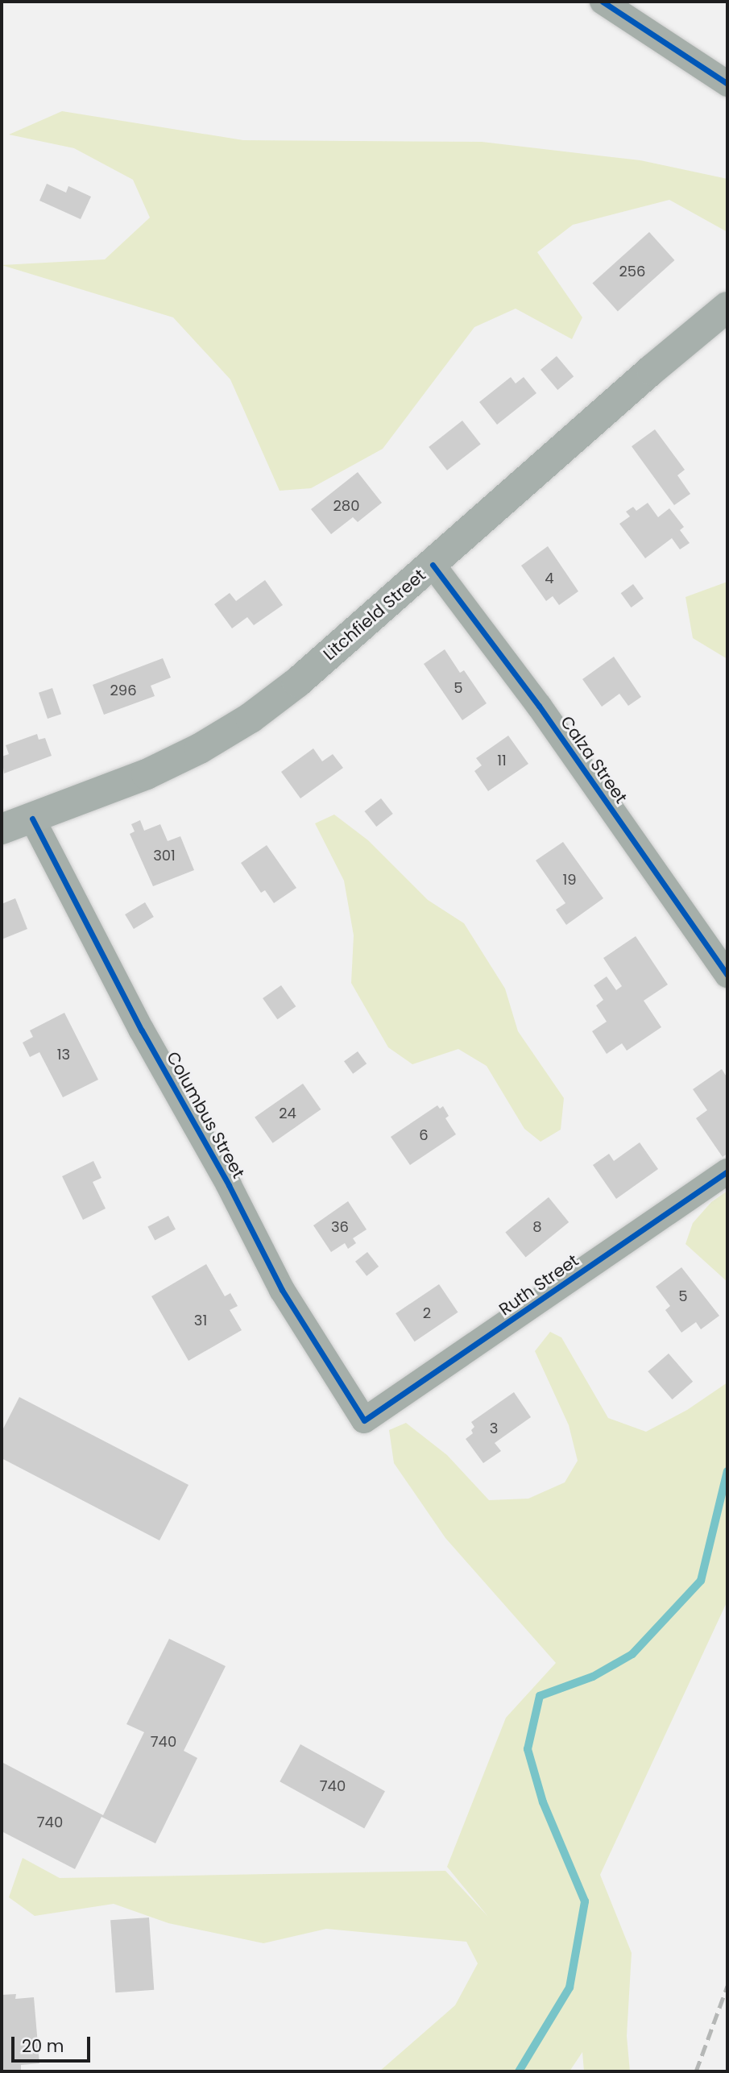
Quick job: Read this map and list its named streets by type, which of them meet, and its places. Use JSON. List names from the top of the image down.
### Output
{
  "streets": {
    "main road": ["Litchfield Street"],
    "street": ["Calza Street", "Columbus Street", "Ruth Street"]
  },
  "crossings": [
    ["Litchfield Street", "Calza Street"],
    ["Litchfield Street", "Columbus Street"],
    ["Columbus Street", "Ruth Street"]
  ],
  "house_numbers": [
    "256",
    "280",
    "4",
    "5",
    "296",
    "11",
    "301",
    "19",
    "13",
    "24",
    "6",
    "36",
    "8",
    "5",
    "2",
    "31",
    "3",
    "740",
    "740",
    "740"
  ],
  "scale_bar": "20 m"
}
